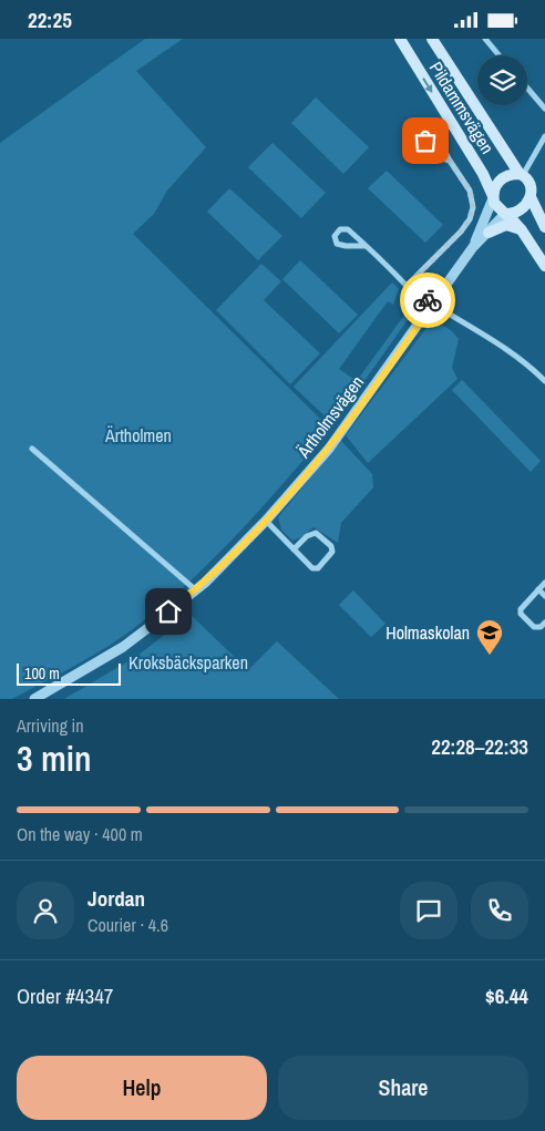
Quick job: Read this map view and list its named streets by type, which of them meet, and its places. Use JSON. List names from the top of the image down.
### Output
{
  "streets": {
    "main road": ["Pildammsvägen", "Ärtholmsvägen"]
  },
  "crossings": [
    ["Pildammsvägen", "Ärtholmsvägen"]
  ],
  "parks": ["Ärtholmen", "Kroksbäcksparken"],
  "places": {
    "school or university": ["Holmaskolan"]
  },
  "scale_bar": "100 m",
  "page": {
    "status": "22:25",
    "scale": "100 m",
    "heading": ["3 min", "Arriving in", "22:28–22:33"],
    "panel": [
      "Jordan",
      "Courier · 4.6",
      "Order #4347",
      "$6.44"
    ],
    "bar": "On the way · 400 m",
    "buttons": ["Help", "Share"]
  }
}
